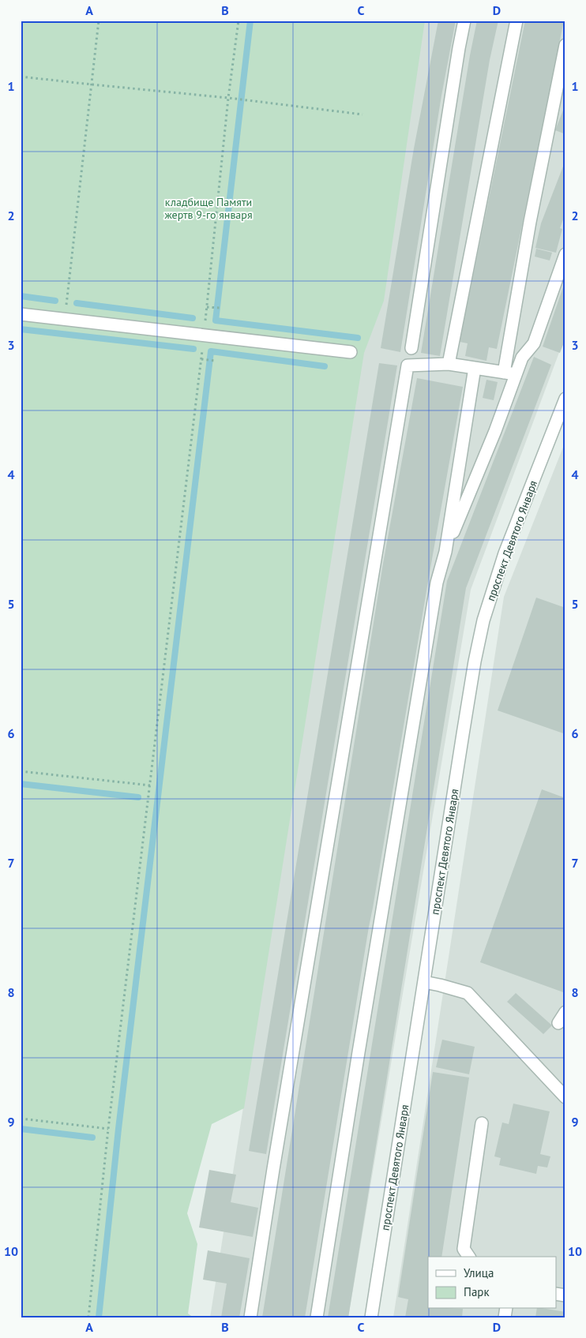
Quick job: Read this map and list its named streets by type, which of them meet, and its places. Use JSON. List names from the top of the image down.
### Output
{
  "streets": {
    "street": ["проспект Девятого Января"]
  },
  "parks": ["кладбище Памяти жертв 9-го января"],
  "legend": ["Улица", "Парк"],
  "grid": {
    "columns": [
      "A",
      "B",
      "C",
      "D"
    ],
    "rows": [
      "1",
      "2",
      "3",
      "4",
      "5",
      "6",
      "7",
      "8",
      "9",
      "10"
    ]
  }
}
